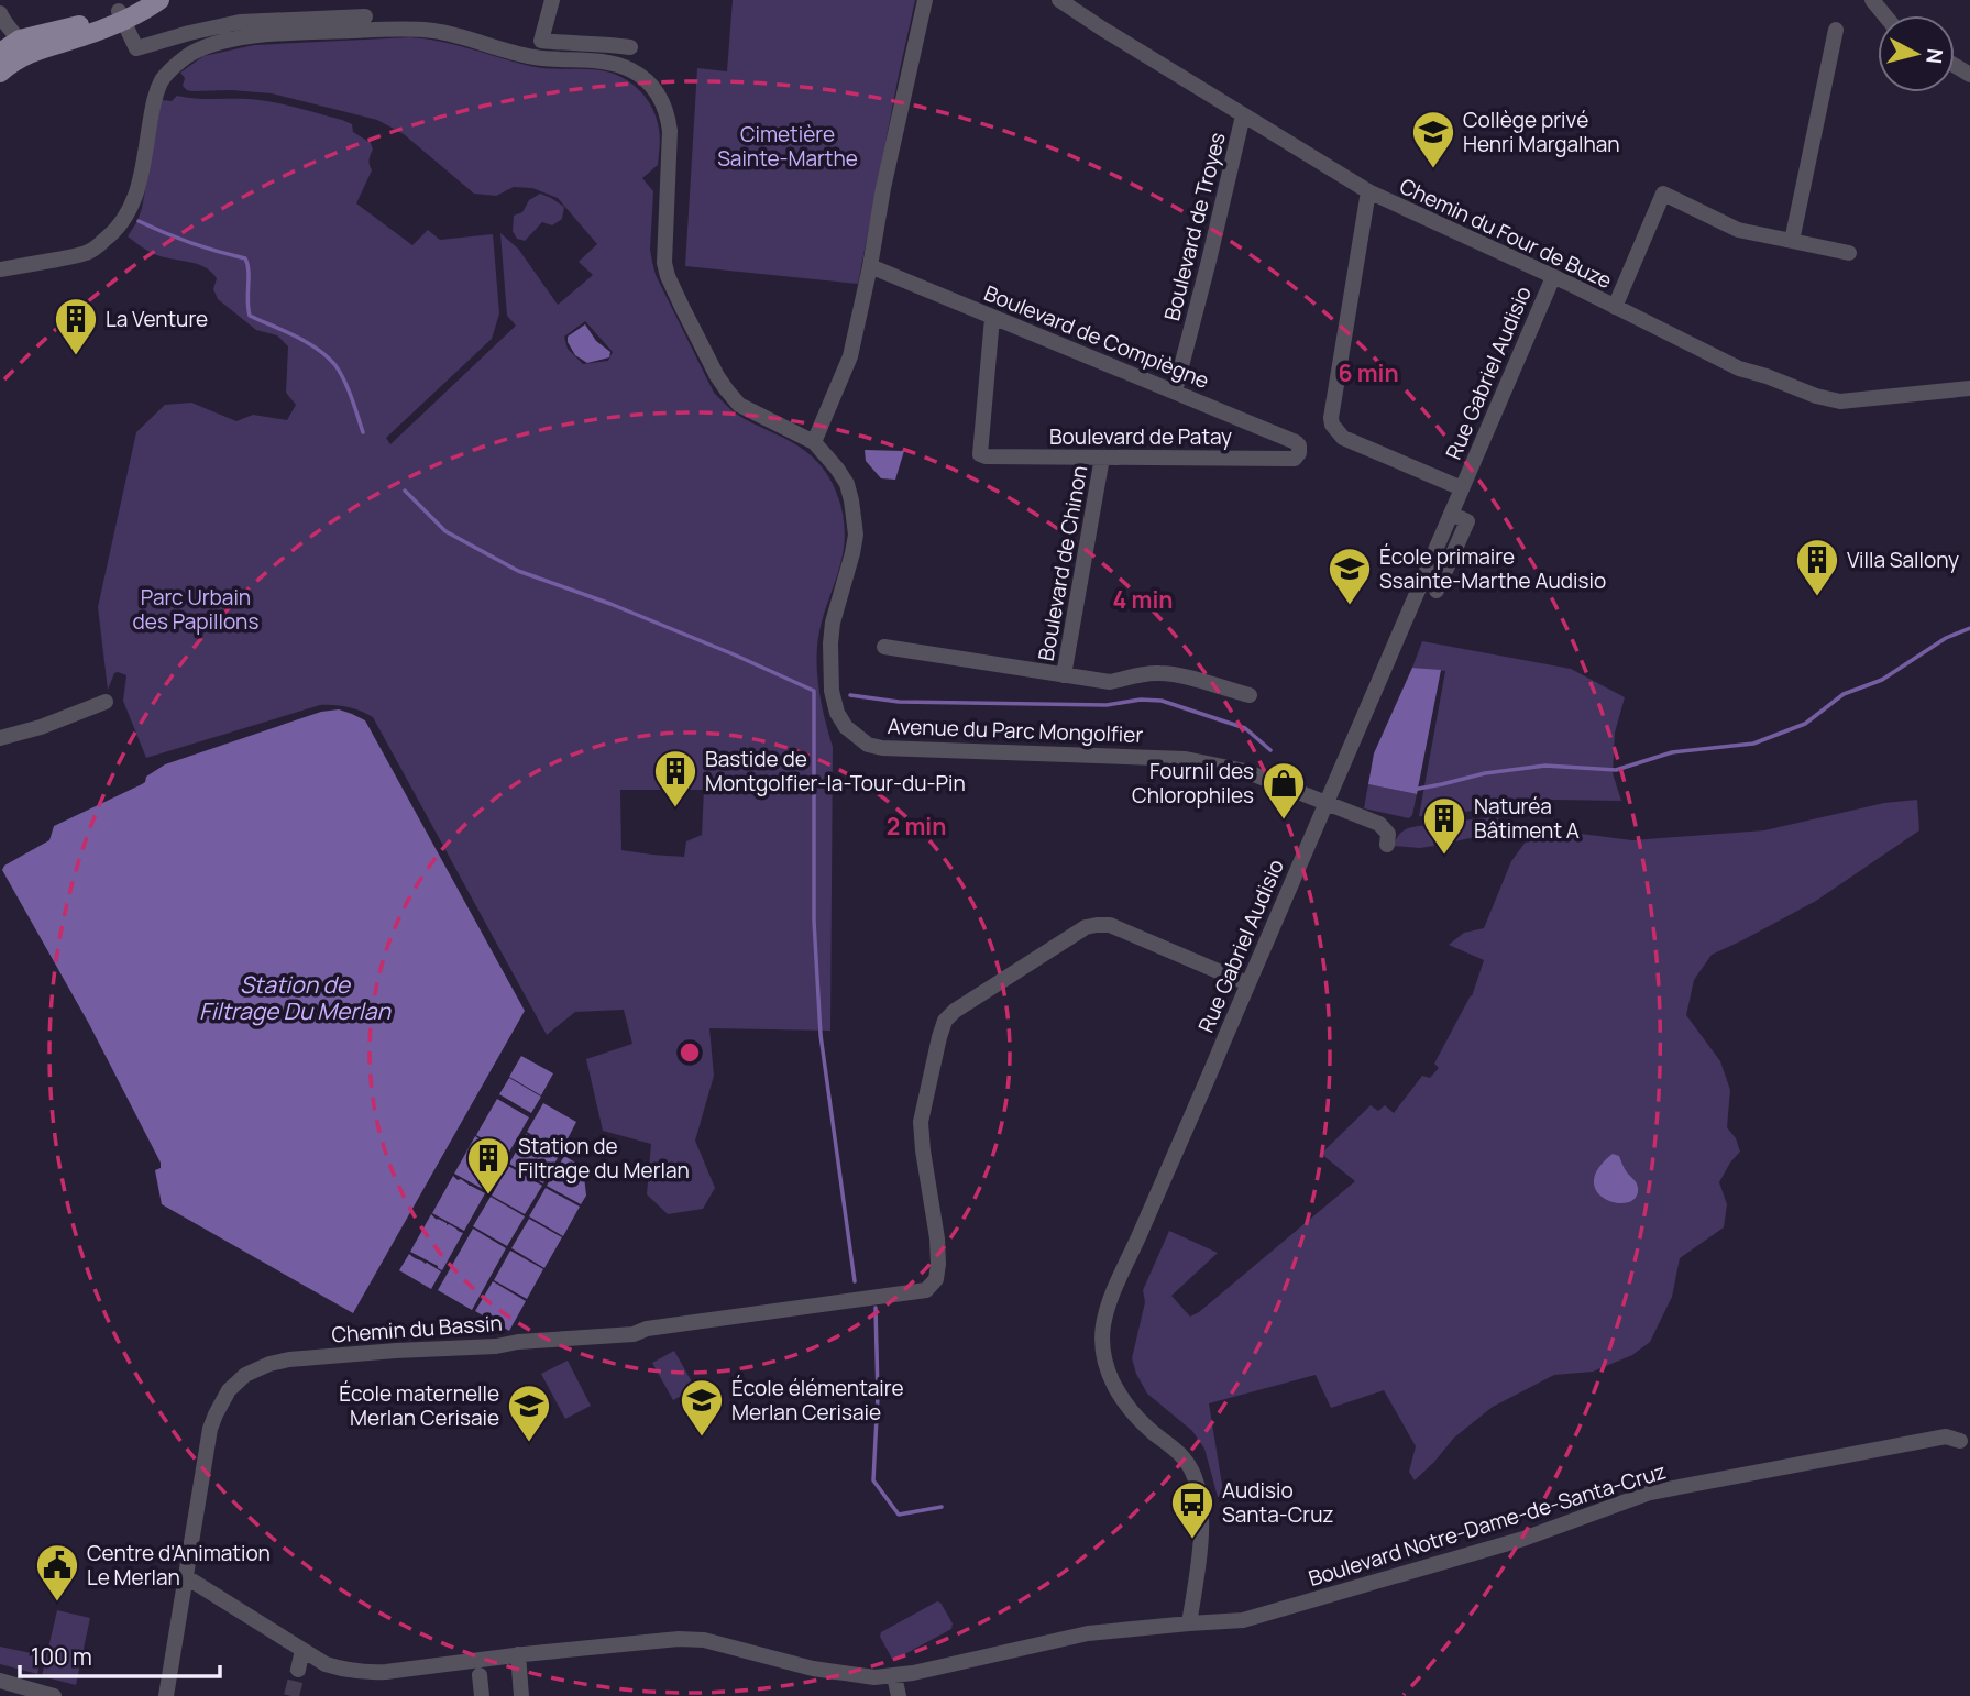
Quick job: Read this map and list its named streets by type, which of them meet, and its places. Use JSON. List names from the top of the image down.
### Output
{
  "streets": {
    "street": [
      "Boulevard de Troyes",
      "Chemin du Four de Buze",
      "Boulevard de Compiègne",
      "Rue Gabriel Audisio",
      "Boulevard de Patay",
      "Boulevard de Chinon",
      "Avenue du Parc Mongolfier",
      "Chemin du Bassin",
      "Boulevard Notre-Dame-de-Santa-Cruz"
    ]
  },
  "crossings": [
    ["Boulevard de Troyes", "Chemin du Four de Buze"],
    ["Boulevard de Troyes", "Boulevard de Compiègne"],
    ["Chemin du Four de Buze", "Rue Gabriel Audisio"],
    ["Boulevard de Compiègne", "Boulevard de Patay"],
    ["Rue Gabriel Audisio", "Avenue du Parc Mongolfier"],
    ["Rue Gabriel Audisio", "Chemin du Bassin"],
    ["Rue Gabriel Audisio", "Boulevard Notre-Dame-de-Santa-Cruz"],
    ["Boulevard de Patay", "Boulevard de Chinon"],
    ["Chemin du Bassin", "Boulevard Notre-Dame-de-Santa-Cruz"]
  ],
  "water": ["Station de Filtrage Du Merlan"],
  "parks": ["Cimetière Sainte-Marthe", "Parc Urbain des Papillons"],
  "places": {
    "school or university": [
      "Collège privé Henri Margalhan",
      "École primaire Ssainte-Marthe Audisio",
      "École élémentaire Merlan Cerisaie",
      "École maternelle Merlan Cerisaie"
    ],
    "building": [
      "La Venture",
      "Villa Sallony",
      "Bastide de Montgolfier-la-Tour-du-Pin",
      "Naturéa Bâtiment A",
      "Station de Filtrage du Merlan"
    ],
    "shop": ["Fournil des Chlorophiles"],
    "bus stop": ["Audisio Santa-Cruz"],
    "public building": ["Centre d'Animation Le Merlan"]
  },
  "scale_bar": "100 m",
  "north": "right",
  "rings": ["6 min", "4 min", "2 min"]
}
